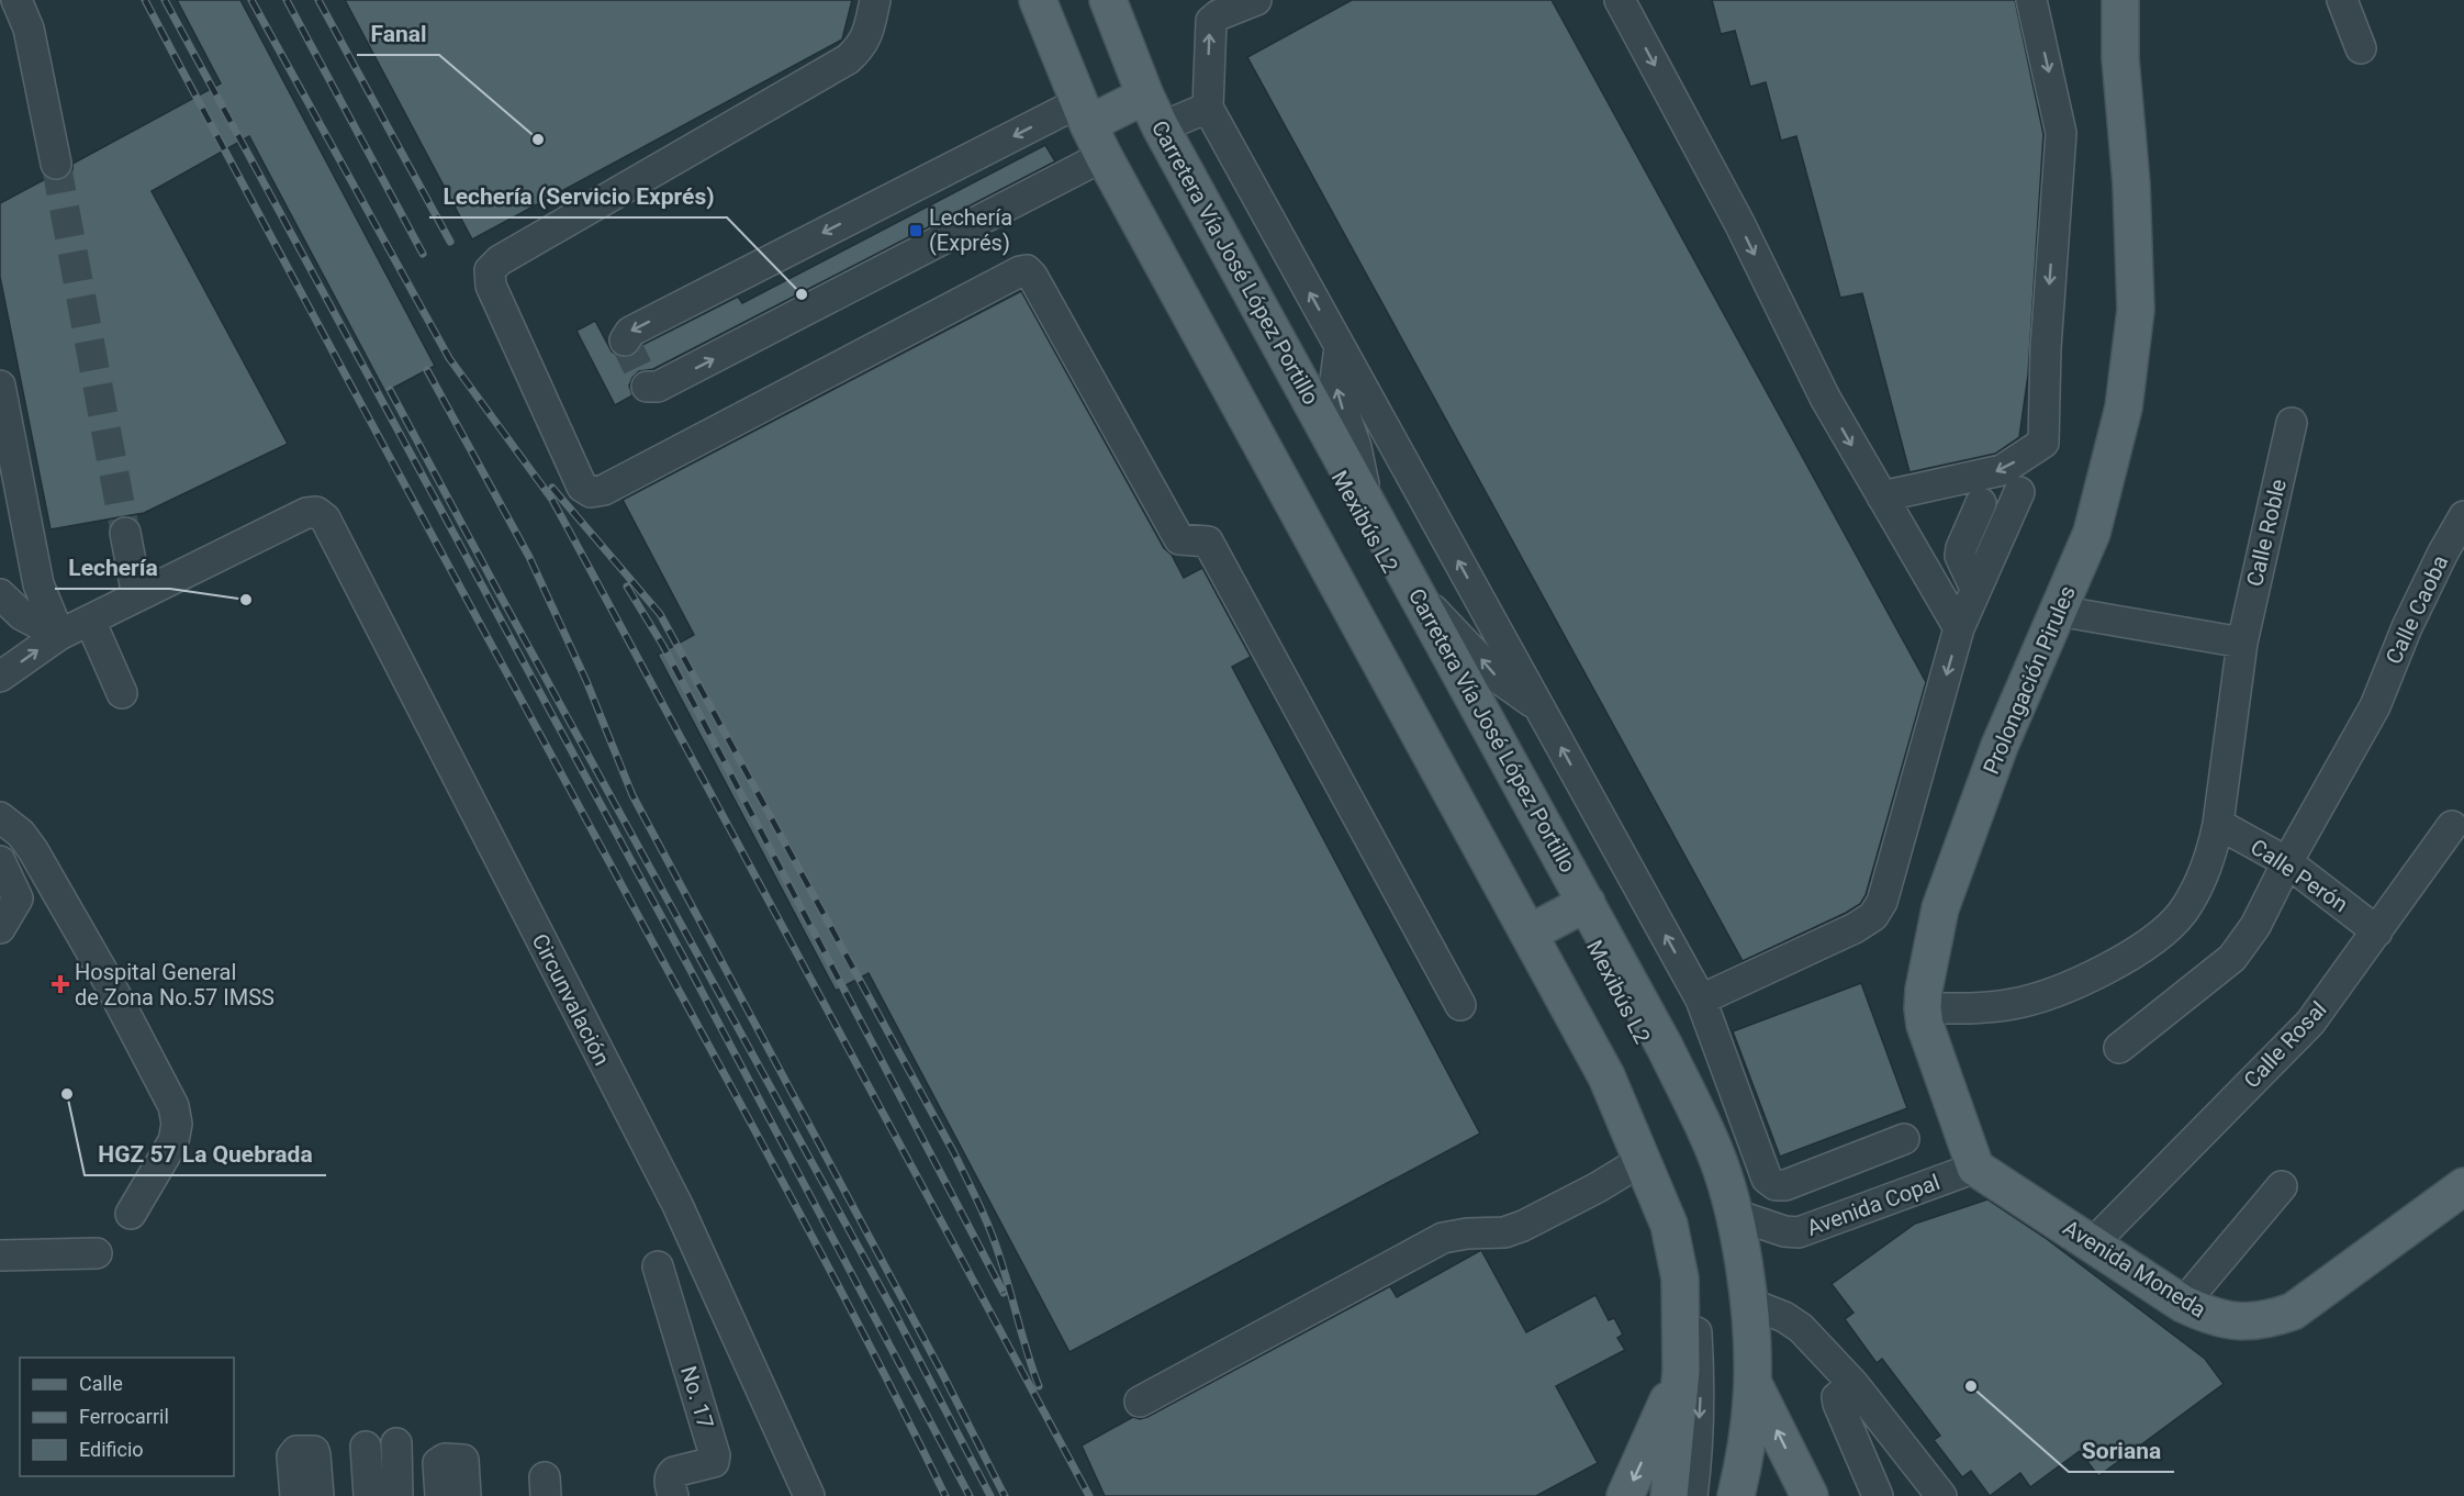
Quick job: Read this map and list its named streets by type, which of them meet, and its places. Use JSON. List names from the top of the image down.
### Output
{
  "streets": {
    "main road": ["Carretera Vía José López Portillo", "Prolongación Pirules", "Avenida Moneda"],
    "street": [
      "Mexibús L2",
      "Calle Roble",
      "Calle Caoba",
      "Calle Perón",
      "Circunvalación",
      "Calle Rosal",
      "Avenida Copal",
      "No. 17"
    ]
  },
  "crossings": [
    ["Carretera Vía José López Portillo", "Mexibús L2"],
    ["Carretera Vía José López Portillo", "Avenida Copal"],
    ["Calle Roble", "Prolongación Pirules"],
    ["Calle Roble", "Calle Perón"],
    ["Calle Caoba", "Calle Perón"],
    ["Prolongación Pirules", "Avenida Copal"],
    ["Prolongación Pirules", "Avenida Moneda"],
    ["Calle Perón", "Calle Rosal"],
    ["Calle Rosal", "Avenida Moneda"],
    ["Avenida Copal", "Avenida Moneda"]
  ],
  "places": {
    "other": [
      "Fanal",
      "Lechería (Servicio Exprés)",
      "Lechería",
      "HGZ 57 La Quebrada",
      "Soriana"
    ],
    "transit": ["Lechería (Exprés)"],
    "health": ["Hospital General de Zona No.57 IMSS"]
  },
  "legend": ["Calle", "Ferrocarril", "Edificio"]
}
